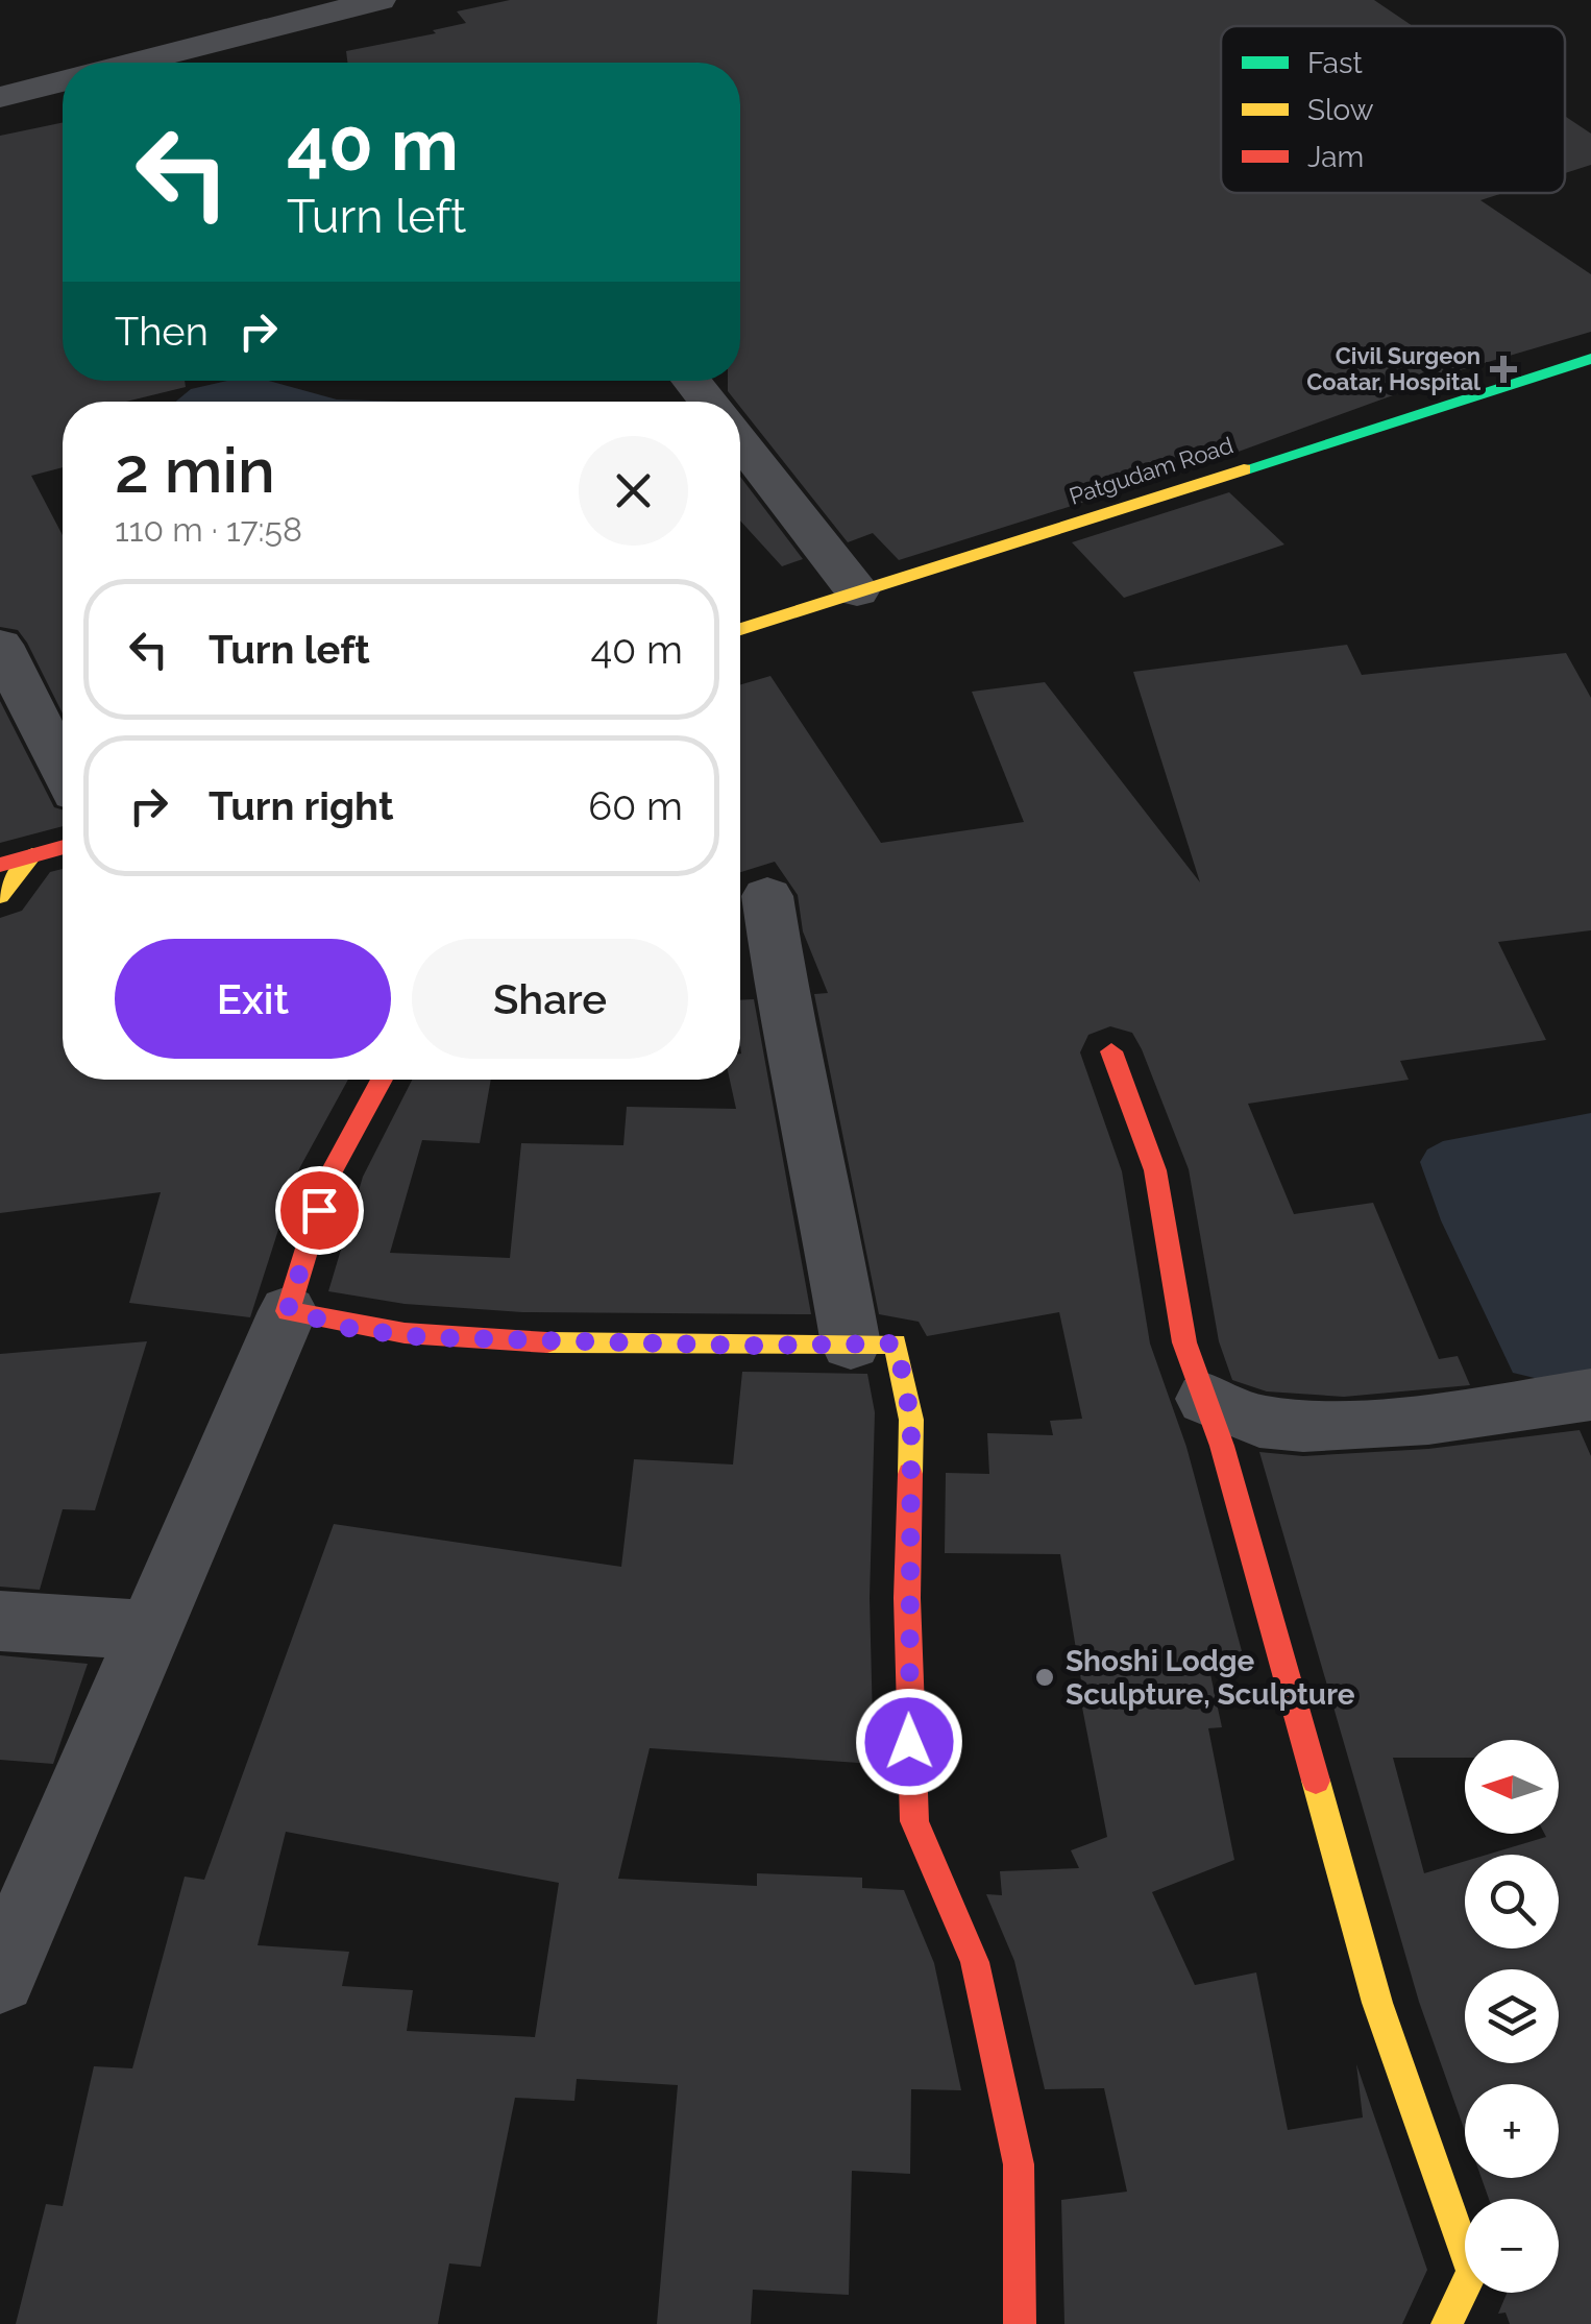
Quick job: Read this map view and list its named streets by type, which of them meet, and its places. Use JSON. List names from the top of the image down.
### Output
{
  "streets": {
    "street": ["Patgudam Road"]
  },
  "places": {
    "health": ["Civil Surgeon Coatar, Hospital"],
    "other": ["Shoshi Lodge Sculpture, Sculpture"]
  },
  "legend": ["Fast", "Slow", "Jam"],
  "north": "left",
  "page": {
    "turn": ["40 m", "Turn left"],
    "then": "Then",
    "heading": ["2 min", "110 m · 17:58"],
    "list": [
      {
        "name": "Turn left",
        "value": "40 m"
      },
      {
        "name": "Turn right",
        "value": "60 m"
      }
    ],
    "buttons": ["Exit", "Share"],
    "map_buttons": ["+", "−"]
  }
}
